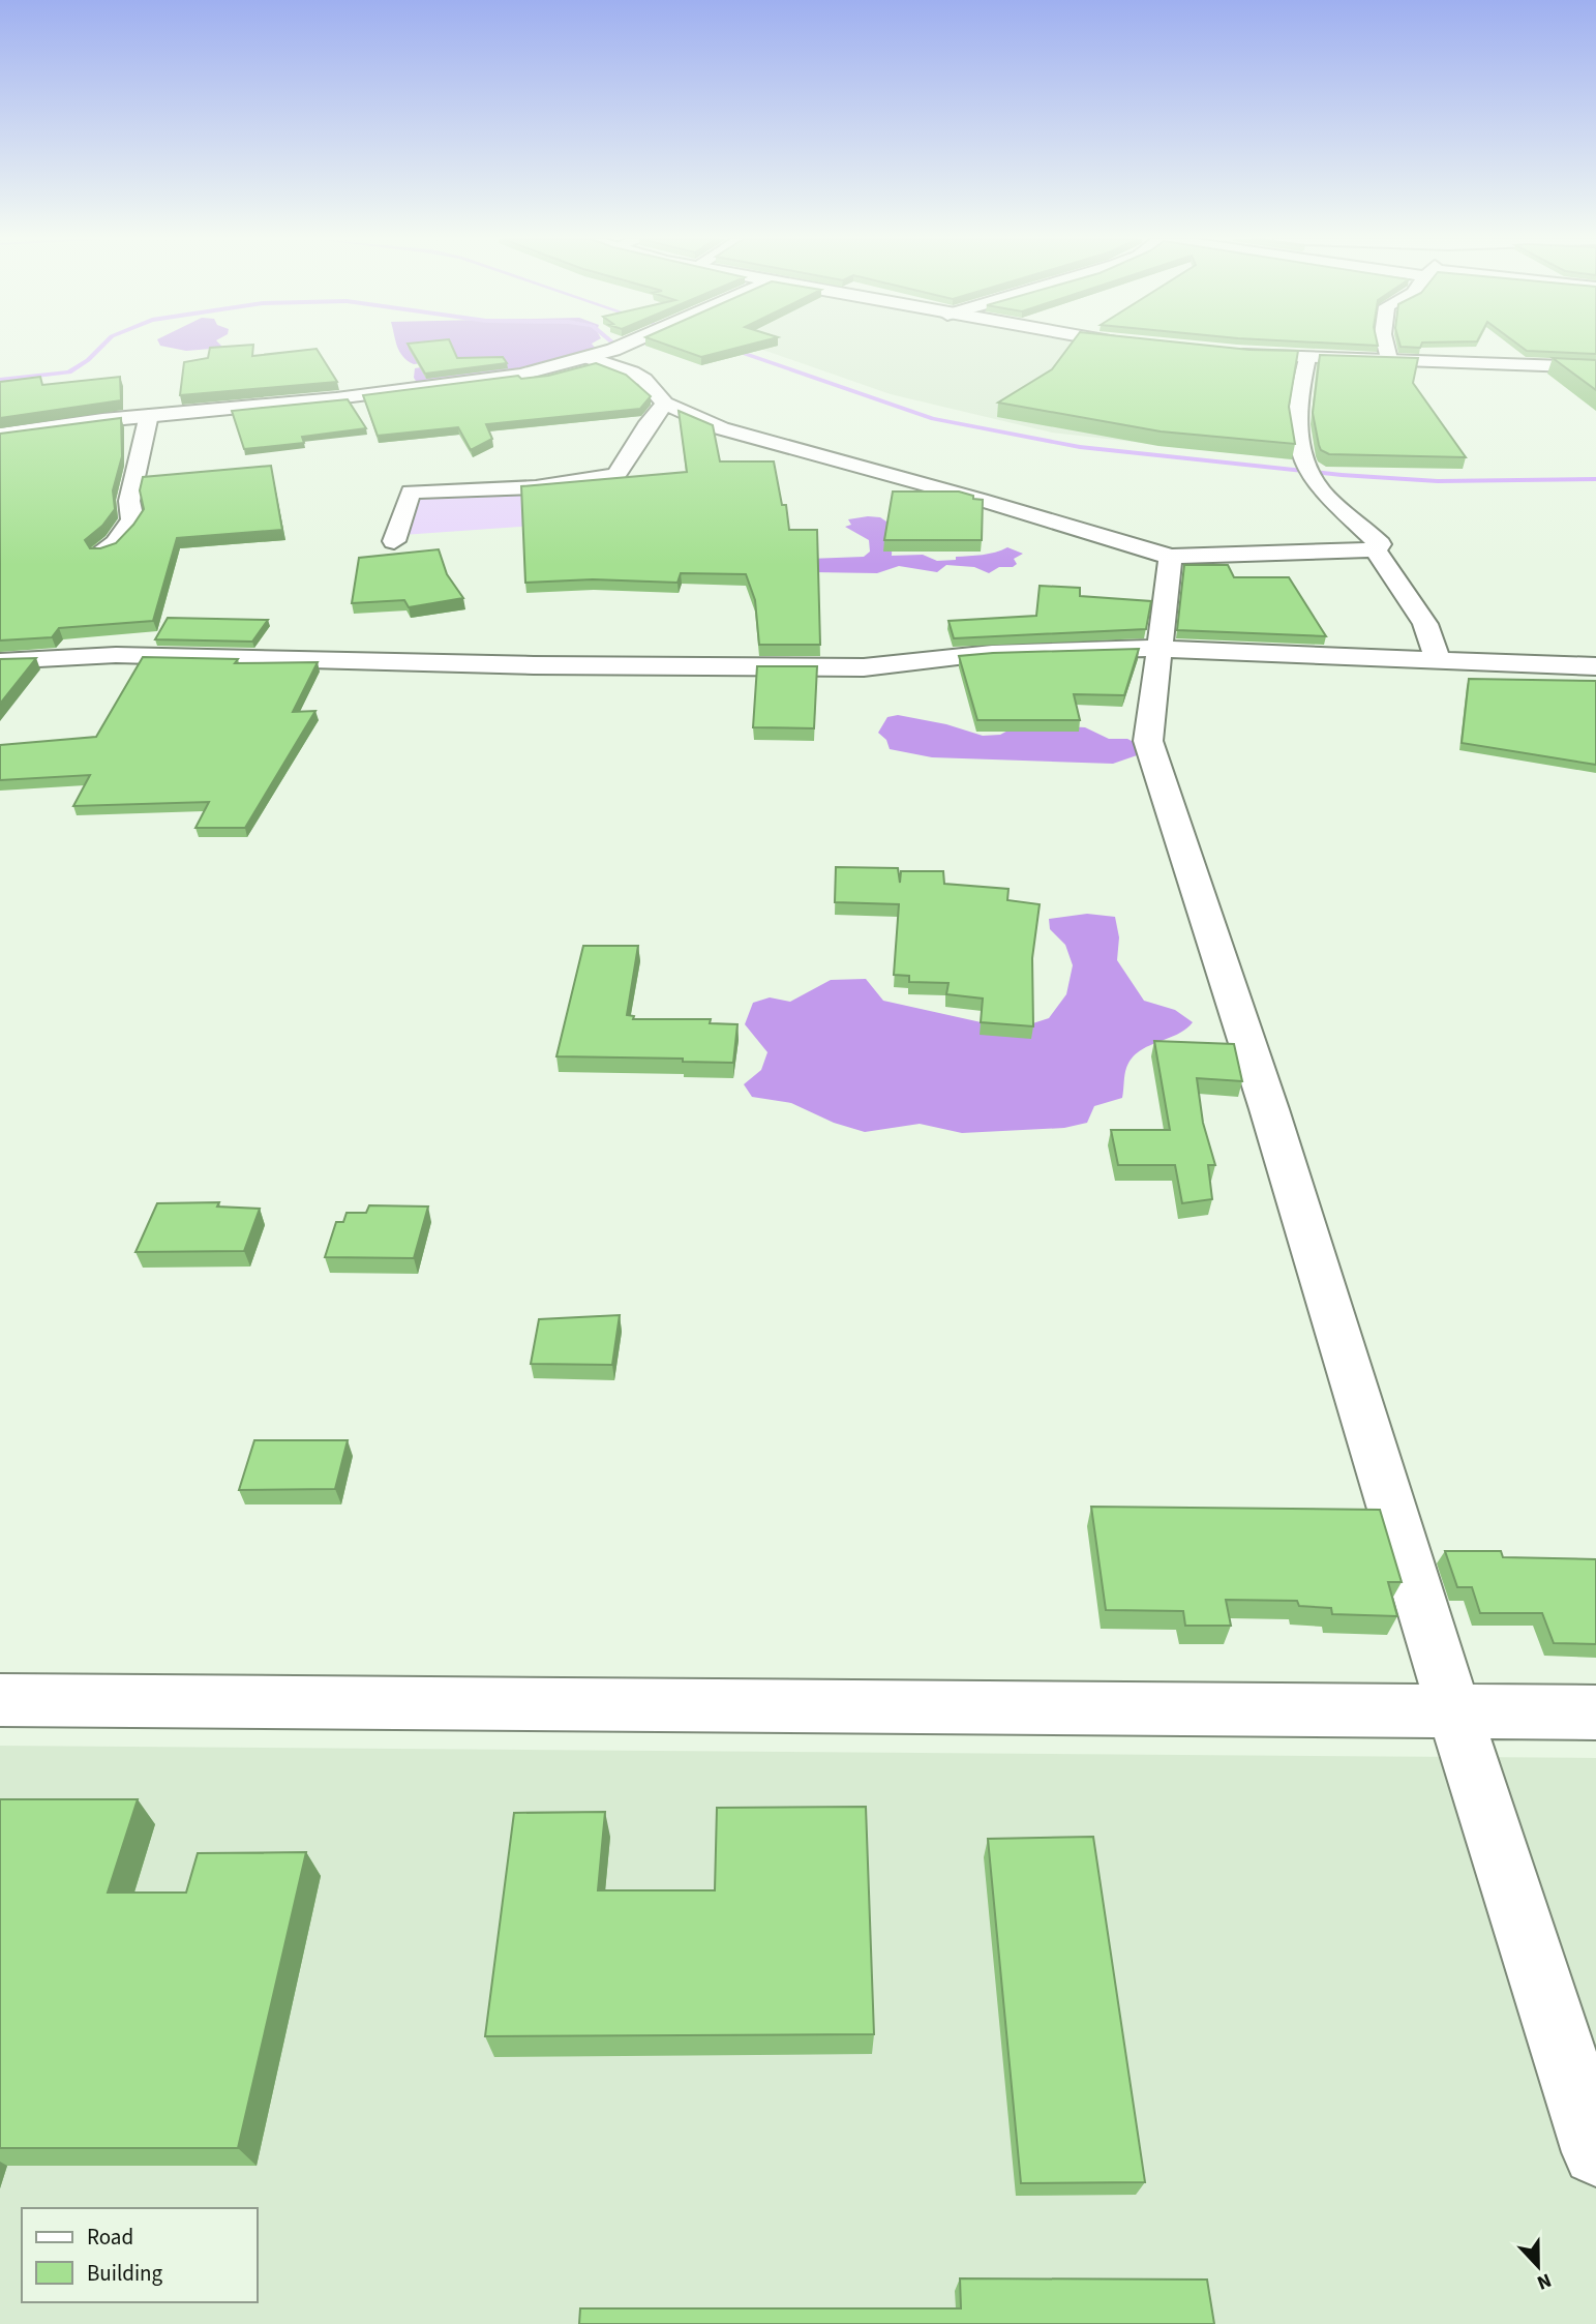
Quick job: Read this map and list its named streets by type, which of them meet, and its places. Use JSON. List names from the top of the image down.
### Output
{
  "legend": ["Road", "Building"],
  "north": "bottom"
}
